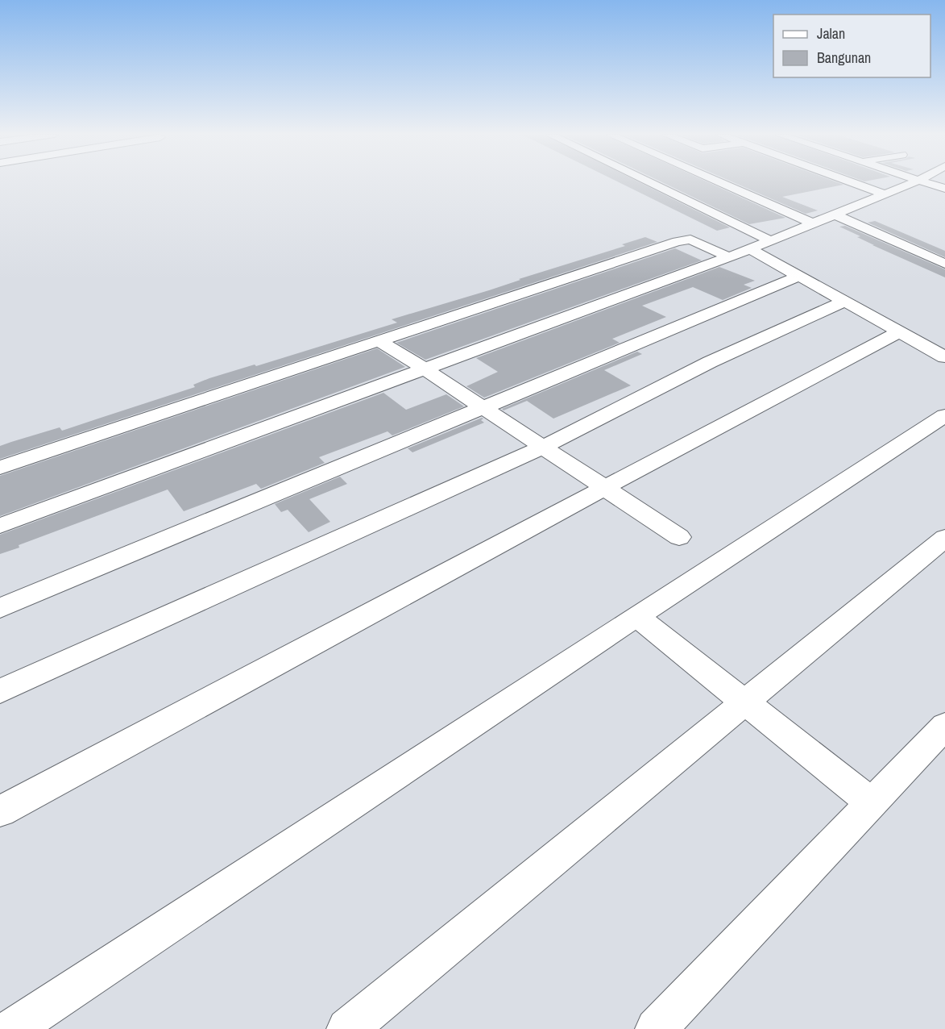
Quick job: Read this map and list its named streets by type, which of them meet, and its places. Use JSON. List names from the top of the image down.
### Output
{
  "legend": ["Jalan", "Bangunan"]
}
